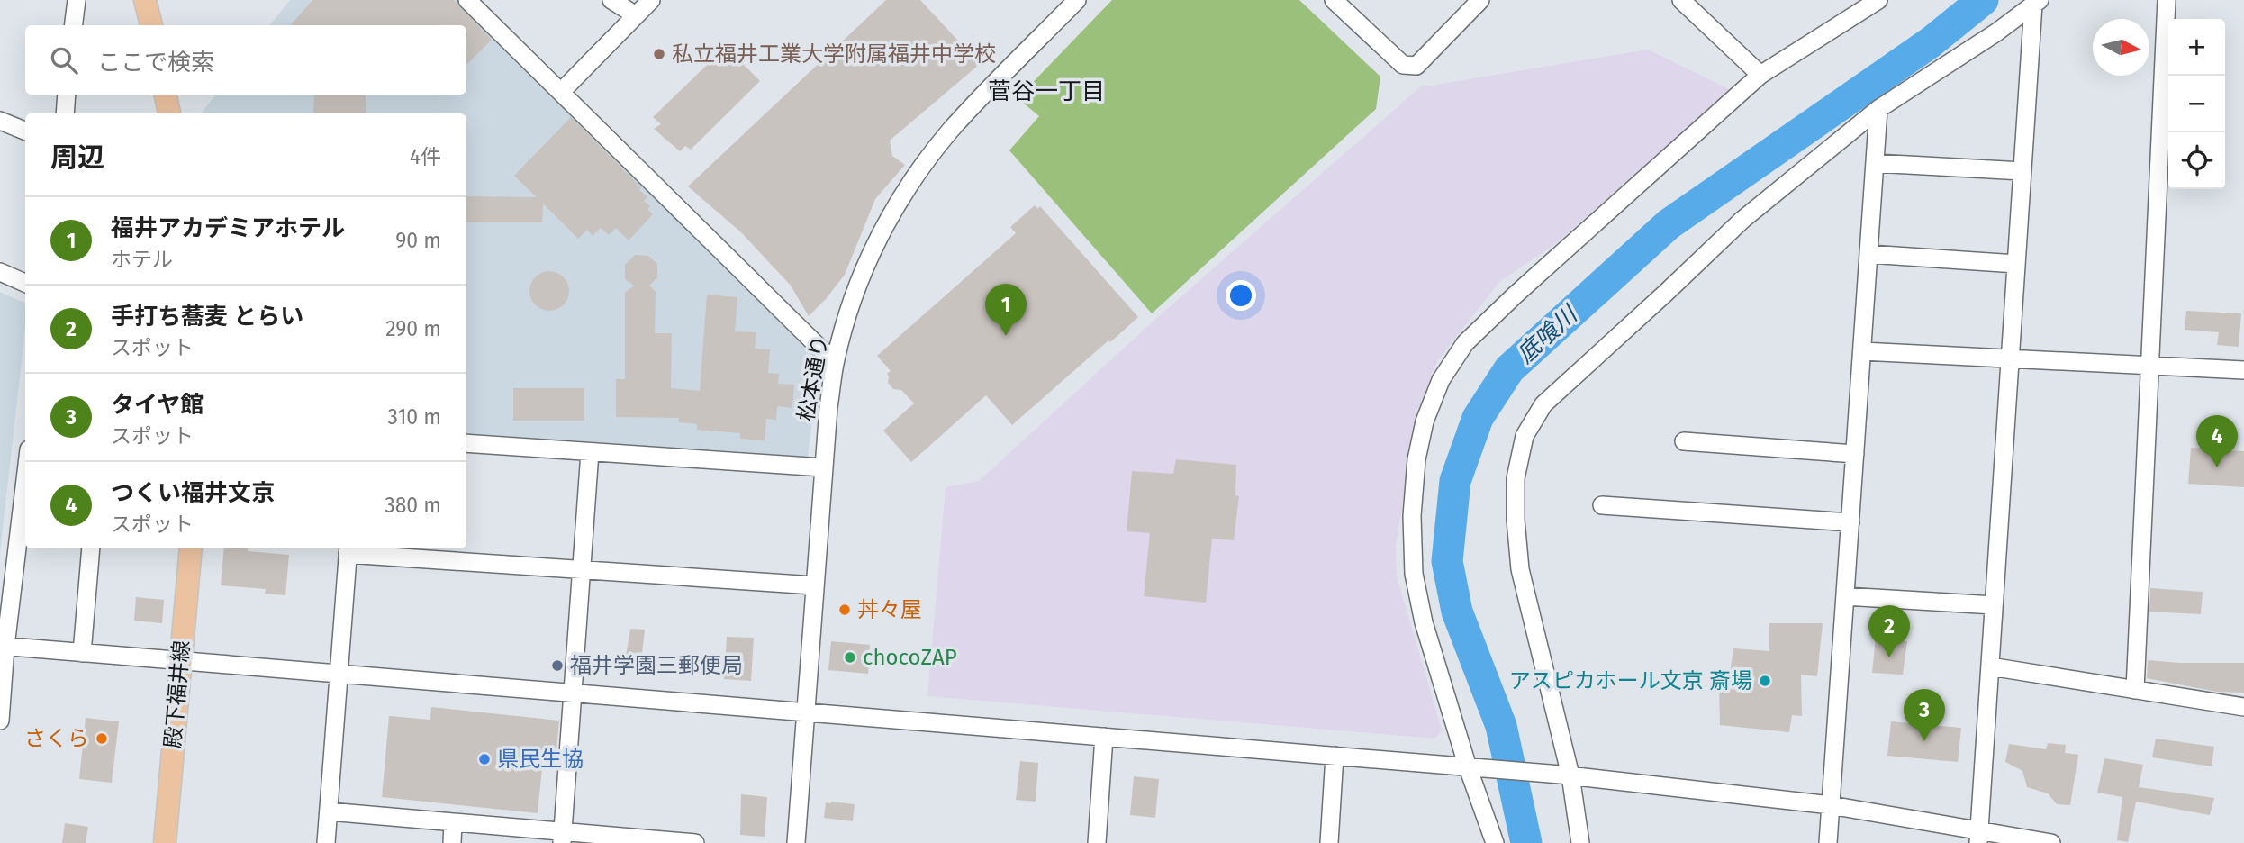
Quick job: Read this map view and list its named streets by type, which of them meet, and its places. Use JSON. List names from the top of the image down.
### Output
{
  "streets": {
    "main road": ["殿下福井線"],
    "street": ["松本通り"]
  },
  "districts": ["菅谷一丁目"],
  "water": ["底喰川"],
  "places": [
    "私立福井工業大学附属福井中学校",
    "丼々屋",
    "chocoZAP",
    "福井学園三郵便局",
    "アスピカホール文京 斎場",
    "さくら",
    "県民生協"
  ],
  "north": "right",
  "page": {
    "map_buttons": ["+", "−"],
    "search": "ここで検索",
    "heading": ["周辺", "4件"],
    "list": [
      {
        "mark": "1",
        "name": "福井アカデミアホテル",
        "note": "ホテル",
        "value": "90 m"
      },
      {
        "mark": "2",
        "name": "手打ち蕎麦 とらい",
        "note": "スポット",
        "value": "290 m"
      },
      {
        "mark": "3",
        "name": "タイヤ館",
        "note": "スポット",
        "value": "310 m"
      },
      {
        "mark": "4",
        "name": "つくい福井文京",
        "note": "スポット",
        "value": "380 m"
      }
    ],
    "pins": [
      "1",
      "4",
      "2",
      "3"
    ]
  }
}
